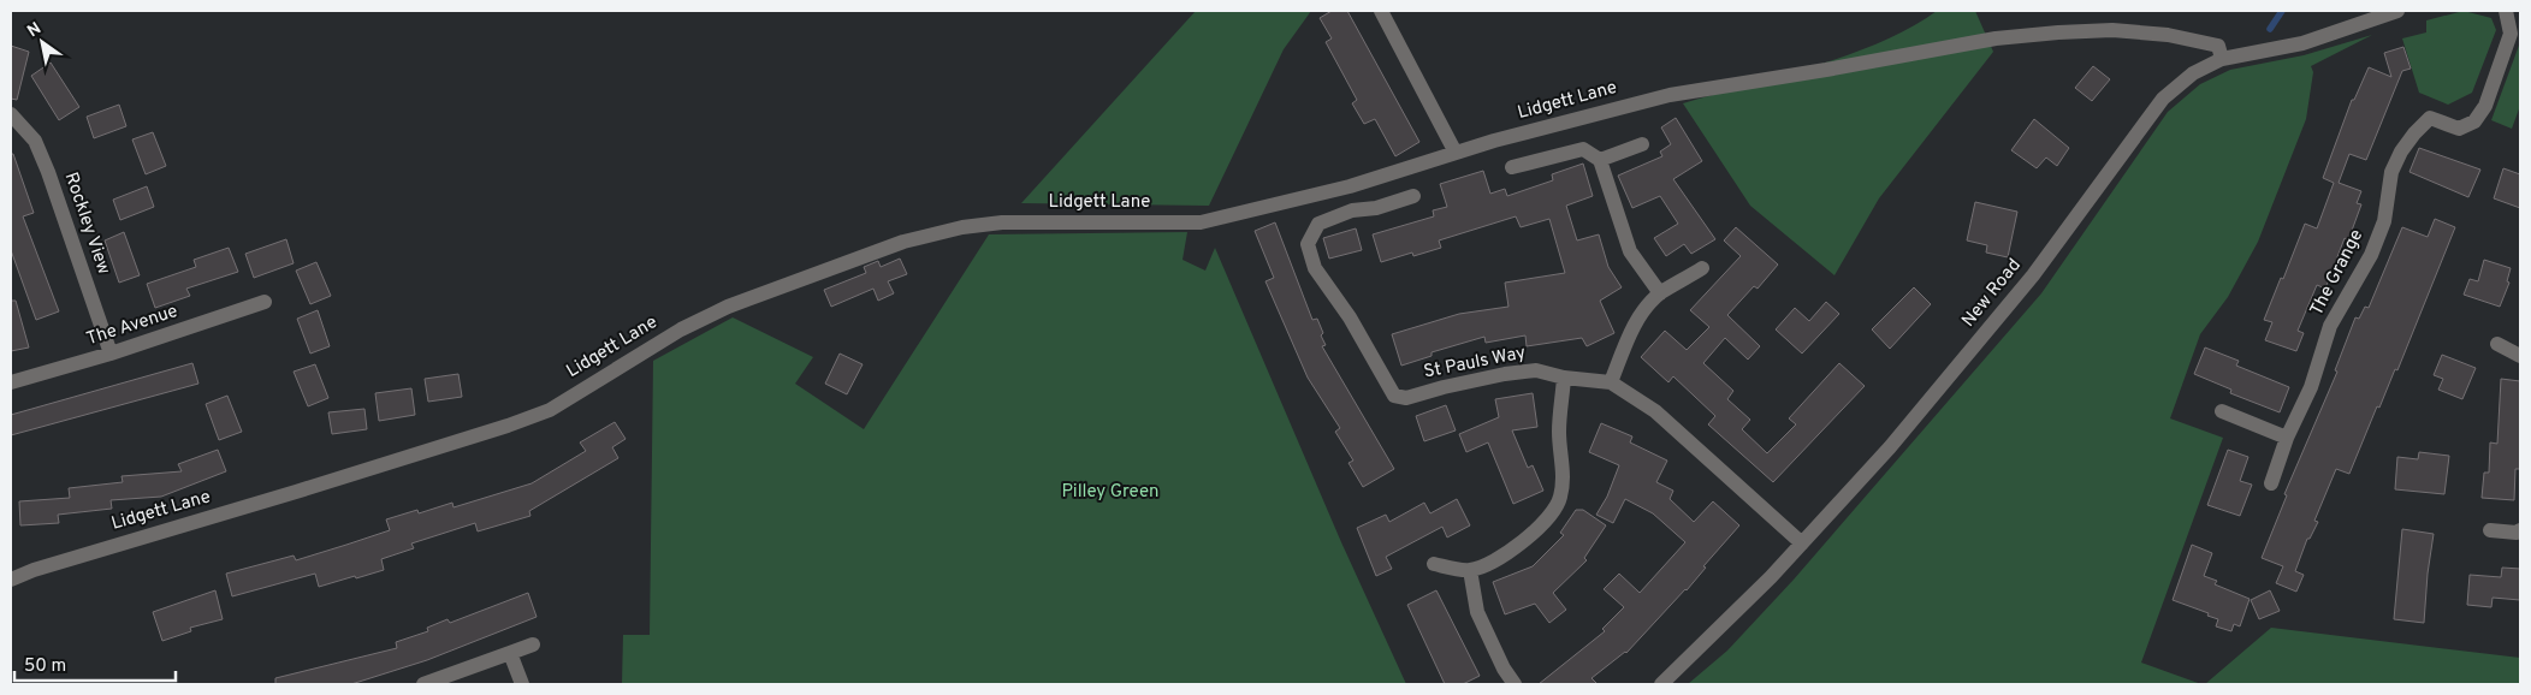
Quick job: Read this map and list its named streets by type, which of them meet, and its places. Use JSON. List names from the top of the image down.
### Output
{
  "streets": {
    "street": [
      "Lidgett Lane",
      "Rockley View",
      "The Grange",
      "New Road",
      "The Avenue",
      "St Pauls Way"
    ]
  },
  "crossings": [
    ["Lidgett Lane", "New Road"],
    ["Rockley View", "The Avenue"],
    ["New Road", "St Pauls Way"]
  ],
  "parks": ["Pilley Green"],
  "scale_bar": "50 m",
  "north": "top left"
}
